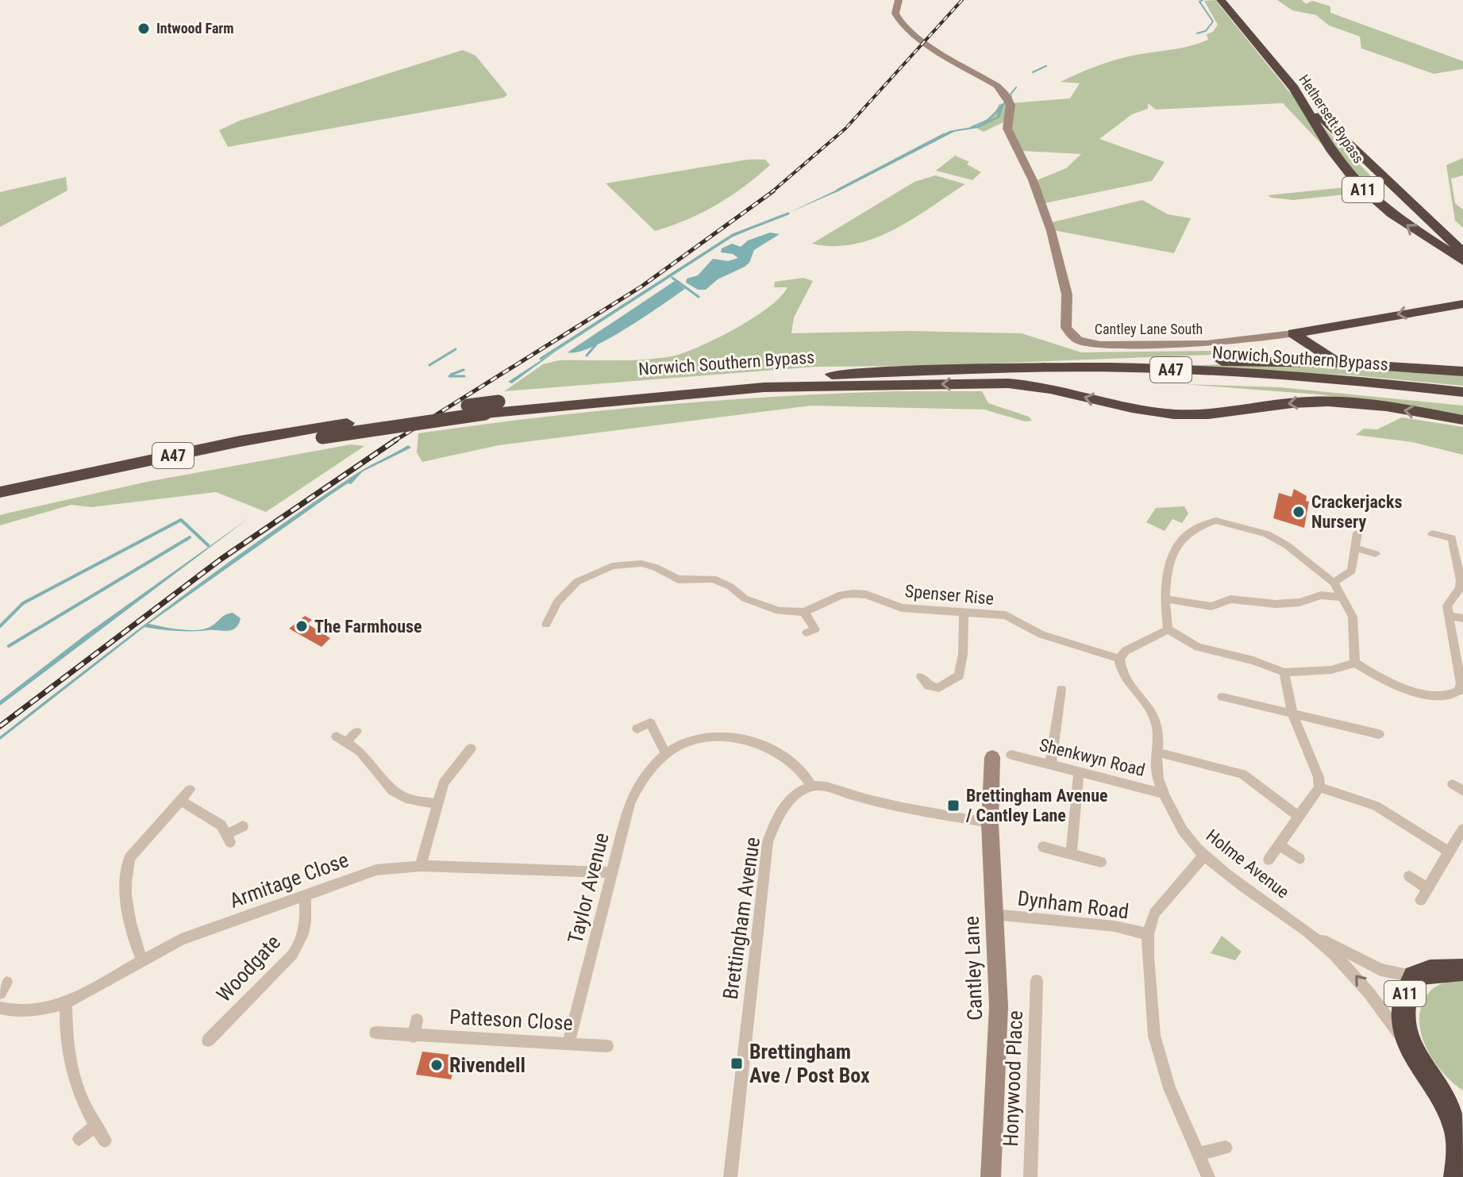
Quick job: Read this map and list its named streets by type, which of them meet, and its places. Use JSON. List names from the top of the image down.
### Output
{
  "streets": {
    "highway": [
      "Hethersett Bypass",
      "A11",
      "Norwich Southern Bypass",
      "A47"
    ],
    "street": [
      "Cantley Lane South",
      "Spenser Rise",
      "Shenkwyn Road",
      "Holme Avenue",
      "Armitage Close",
      "Taylor Avenue",
      "Dynham Road",
      "Brettingham Avenue",
      "Woodgate",
      "Cantley Lane",
      "Patteson Close",
      "Honywood Place"
    ]
  },
  "crossings": [
    ["A11", "Holme Avenue"],
    ["Norwich Southern Bypass", "A47"],
    ["Spenser Rise", "Holme Avenue"],
    ["Shenkwyn Road", "Holme Avenue"],
    ["Armitage Close", "Taylor Avenue"],
    ["Armitage Close", "Woodgate"],
    ["Taylor Avenue", "Brettingham Avenue"],
    ["Taylor Avenue", "Patteson Close"],
    ["Dynham Road", "Cantley Lane"]
  ],
  "places": {
    "other": [
      "Intwood Farm",
      "Crackerjacks Nursery",
      "The Farmhouse",
      "Rivendell"
    ],
    "transit": ["Brettingham Avenue / Cantley Lane", "Brettingham Ave / Post Box"]
  }
}
